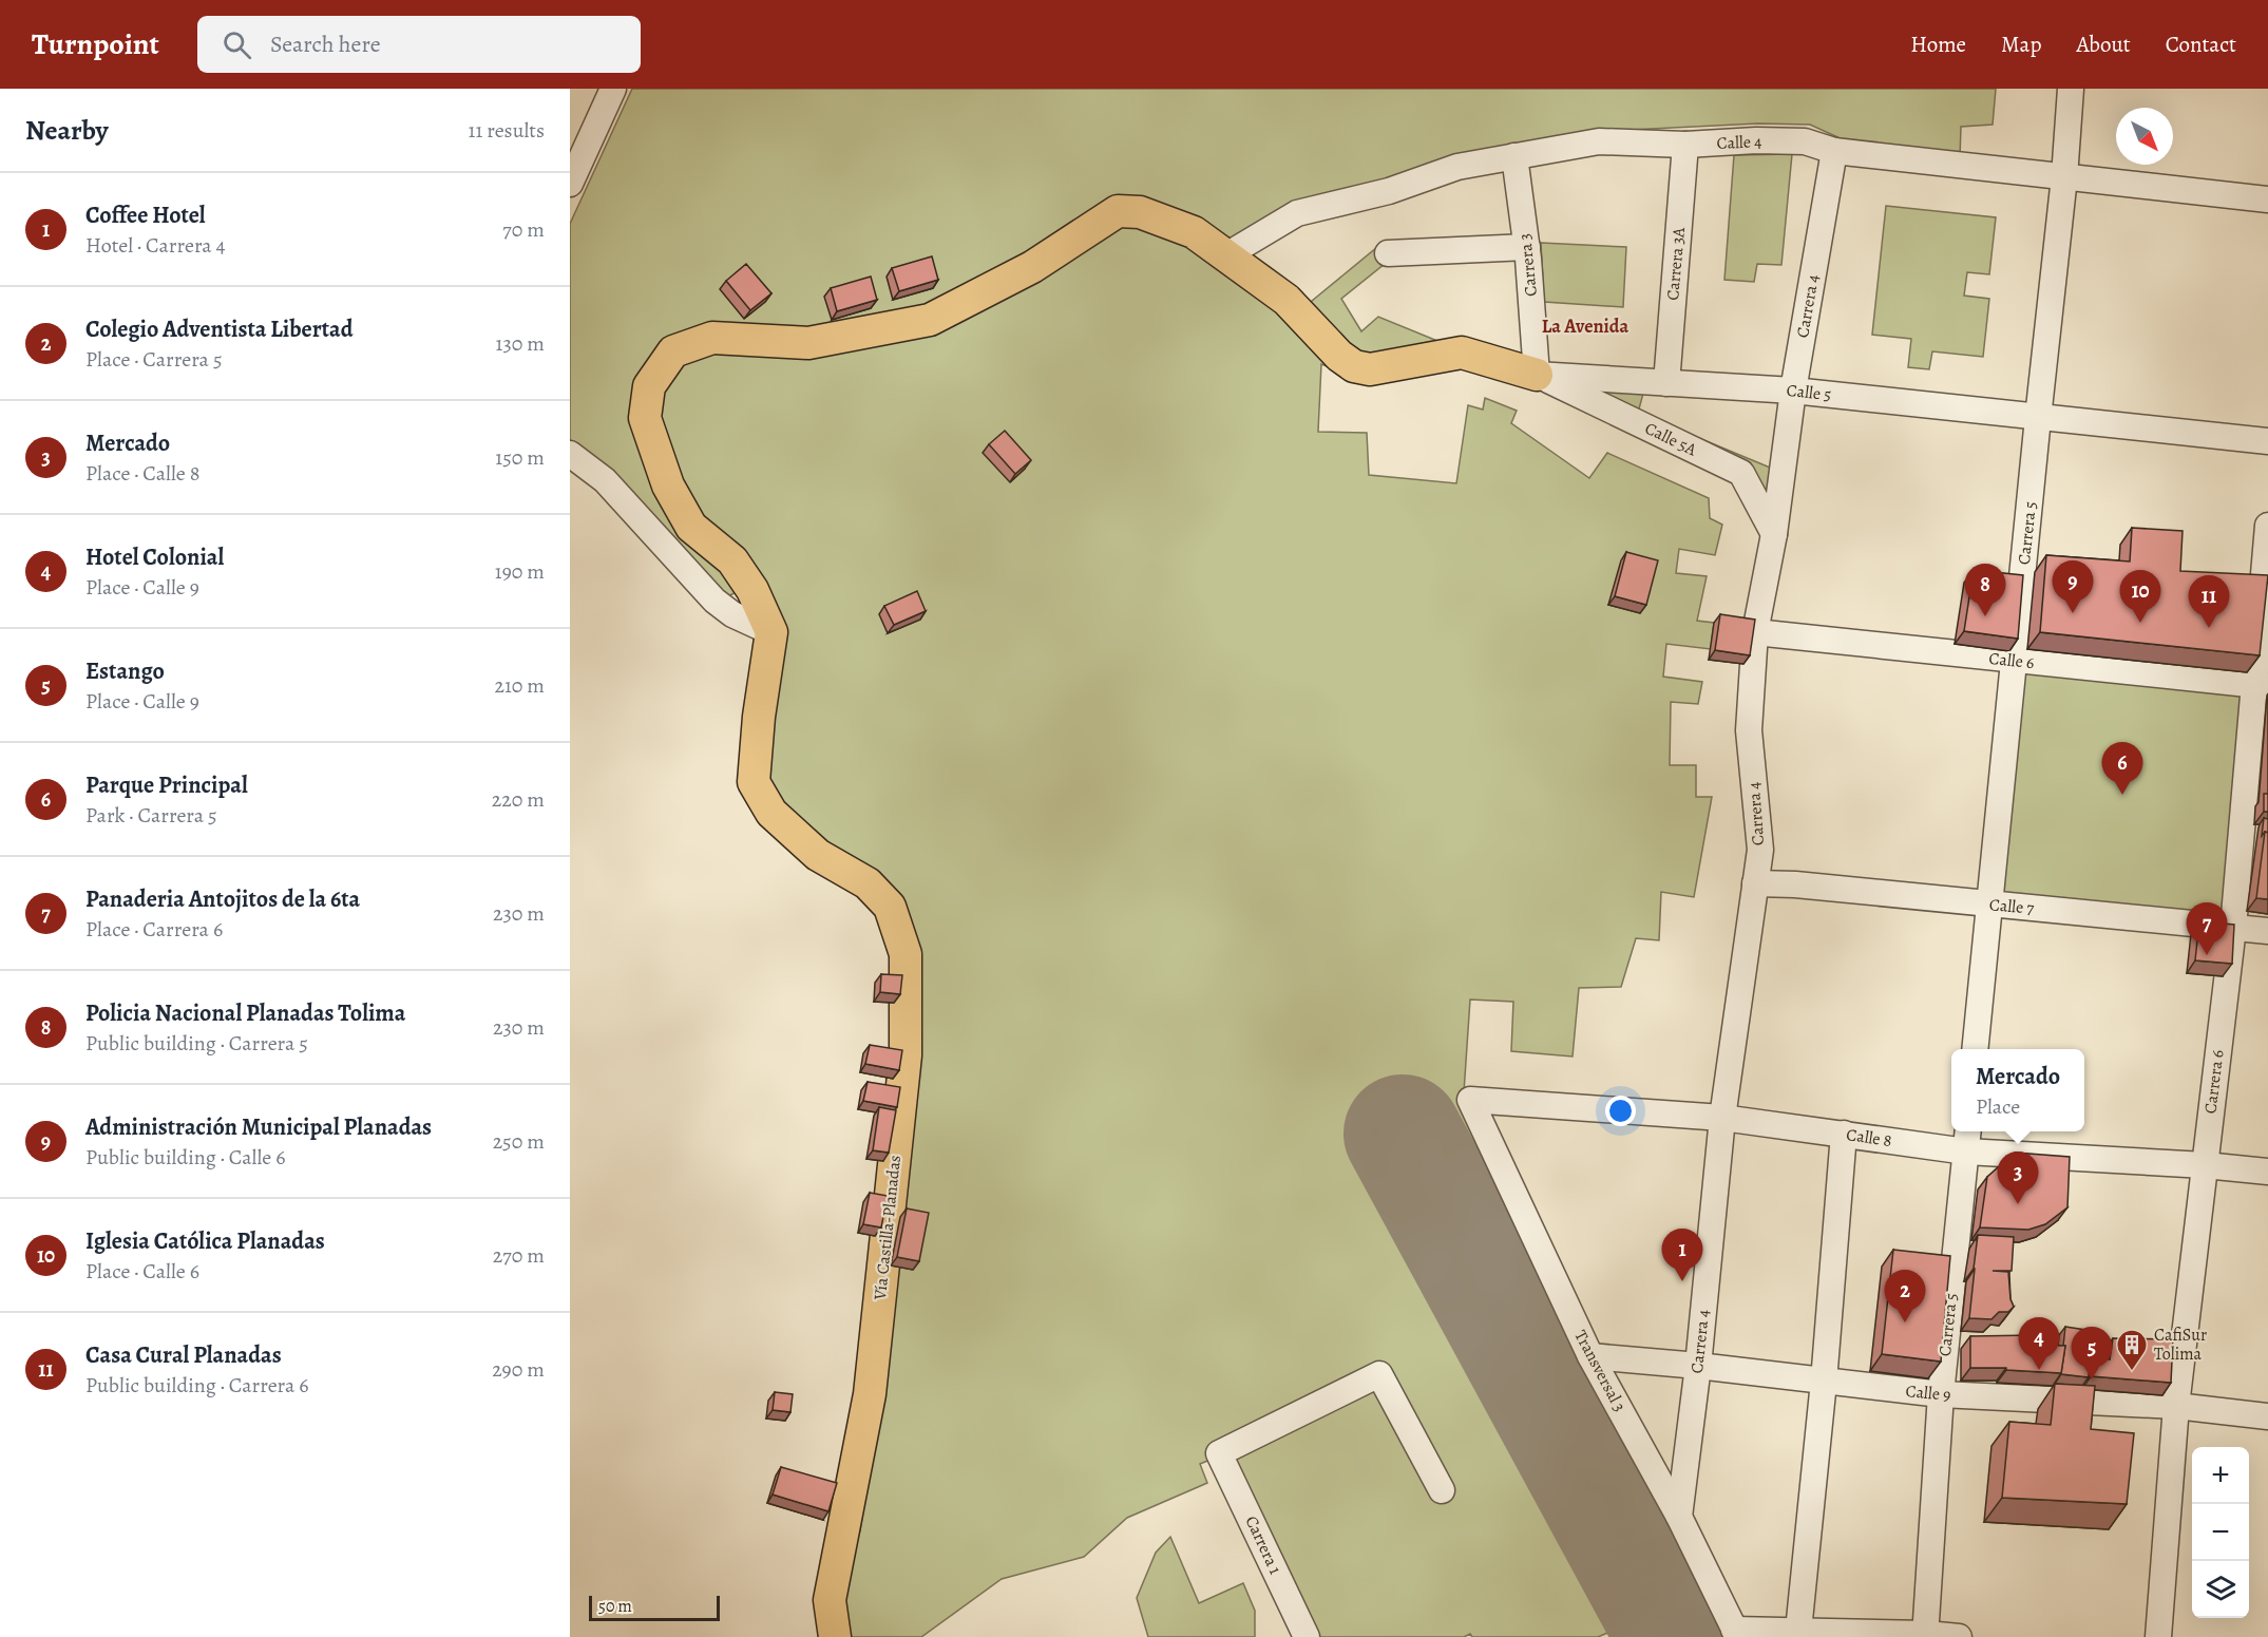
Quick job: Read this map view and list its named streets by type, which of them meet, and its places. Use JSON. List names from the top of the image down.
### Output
{
  "streets": {
    "main road": ["Calle 5", "Vía Castilla-Planadas"],
    "street": [
      "Calle 4",
      "Carrera 3A",
      "Carrera 3",
      "Carrera 4",
      "Calle 5A",
      "Carrera 5",
      "Calle 6",
      "Calle 7",
      "Carrera 6",
      "Calle 8",
      "Transversal 3",
      "Calle 9",
      "Carrera 1"
    ]
  },
  "crossings": [
    ["Calle 4", "Carrera 3A"],
    ["Calle 4", "Carrera 3"],
    ["Calle 4", "Carrera 4"],
    ["Calle 4", "Calle 5"],
    ["Calle 4", "Carrera 5"],
    ["Carrera 3A", "Calle 5"],
    ["Carrera 3", "Calle 5"],
    ["Carrera 3", "Calle 5A"],
    ["Carrera 4", "Calle 5"],
    ["Carrera 4", "Calle 5A"],
    ["Carrera 4", "Calle 6"],
    ["Carrera 4", "Calle 7"],
    ["Carrera 4", "Calle 8"],
    ["Carrera 4", "Transversal 3"],
    ["Carrera 4", "Calle 9"],
    ["Calle 5", "Calle 5A"],
    ["Calle 5", "Carrera 5"],
    ["Carrera 5", "Calle 6"],
    ["Carrera 5", "Calle 7"],
    ["Carrera 5", "Calle 8"],
    ["Carrera 5", "Calle 9"],
    ["Calle 6", "Carrera 6"],
    ["Calle 7", "Carrera 6"],
    ["Carrera 6", "Calle 8"],
    ["Carrera 6", "Calle 9"],
    ["Calle 8", "Transversal 3"],
    ["Transversal 3", "Calle 9"]
  ],
  "districts": ["La Avenida"],
  "places": {
    "building": ["CafiSur Tolima"]
  },
  "scale_bar": "50 m",
  "north": "bottom right",
  "page": {
    "header": "Turnpoint",
    "search": "Search here",
    "nav": [
      "Home",
      "Map",
      "About",
      "Contact"
    ],
    "heading": ["Nearby", "11 results"],
    "list": [
      {
        "mark": "1",
        "name": "Coffee Hotel",
        "note": "Hotel · Carrera 4",
        "value": "70 m"
      },
      {
        "mark": "2",
        "name": "Colegio Adventista Libertad",
        "note": "Place · Carrera 5",
        "value": "130 m"
      },
      {
        "mark": "3",
        "name": "Mercado",
        "note": "Place · Calle 8",
        "value": "150 m"
      },
      {
        "mark": "4",
        "name": "Hotel Colonial",
        "note": "Place · Calle 9",
        "value": "190 m"
      },
      {
        "mark": "5",
        "name": "Estango",
        "note": "Place · Calle 9",
        "value": "210 m"
      },
      {
        "mark": "6",
        "name": "Parque Principal",
        "note": "Park · Carrera 5",
        "value": "220 m"
      },
      {
        "mark": "7",
        "name": "Panaderia Antojitos de la 6ta",
        "note": "Place · Carrera 6",
        "value": "230 m"
      },
      {
        "mark": "8",
        "name": "Policia Nacional Planadas Tolima",
        "note": "Public building · Carrera 5",
        "value": "230 m"
      },
      {
        "mark": "9",
        "name": "Administración Municipal Planadas",
        "note": "Public building · Calle 6",
        "value": "250 m"
      },
      {
        "mark": "10",
        "name": "Iglesia Católica Planadas",
        "note": "Place · Calle 6",
        "value": "270 m"
      },
      {
        "mark": "11",
        "name": "Casa Cural Planadas",
        "note": "Public building · Carrera 6",
        "value": "290 m"
      }
    ],
    "pins": [
      "9",
      "8",
      "10",
      "11",
      "6",
      "7",
      "3",
      "1",
      "2",
      "4",
      "5"
    ],
    "popup": ["Mercado", "Place"],
    "map_buttons": ["+", "−"],
    "scale": "50 m"
  }
}
